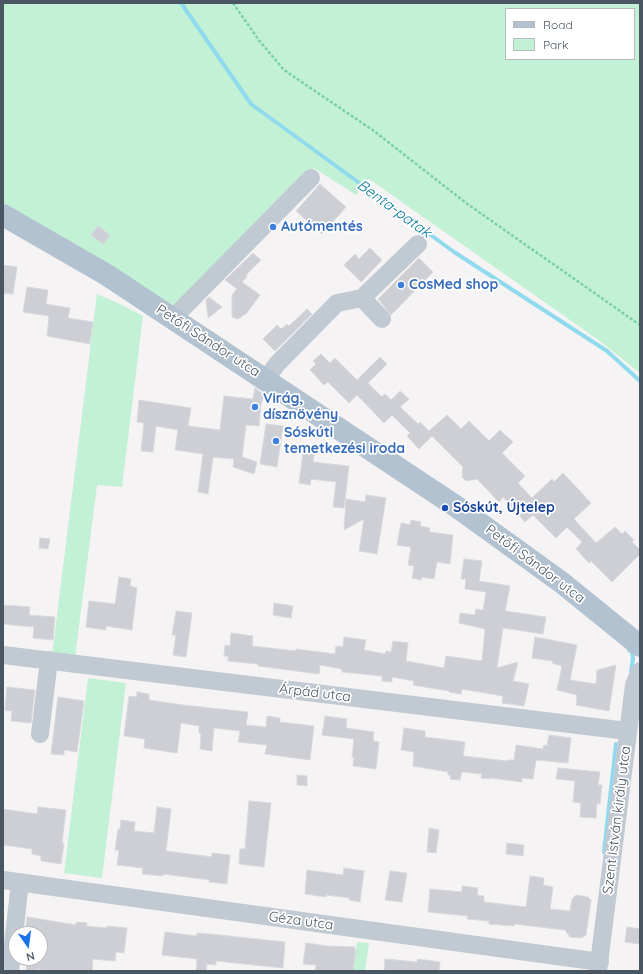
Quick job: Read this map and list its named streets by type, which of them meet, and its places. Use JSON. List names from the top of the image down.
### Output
{
  "streets": {
    "main road": ["Petőfi Sándor utca"],
    "street": ["Árpád utca", "Szent István király utca", "Géza utca"]
  },
  "crossings": [
    ["Árpád utca", "Szent István király utca"],
    ["Szent István király utca", "Géza utca"]
  ],
  "water": ["Benta-patak"],
  "places": [
    "Autómentés",
    "CosMed shop",
    "Virág, dísznövény",
    "Sóskúti temetkezési iroda",
    "Sóskút, Újtelep"
  ],
  "legend": ["Road", "Park"],
  "north": "bottom"
}
